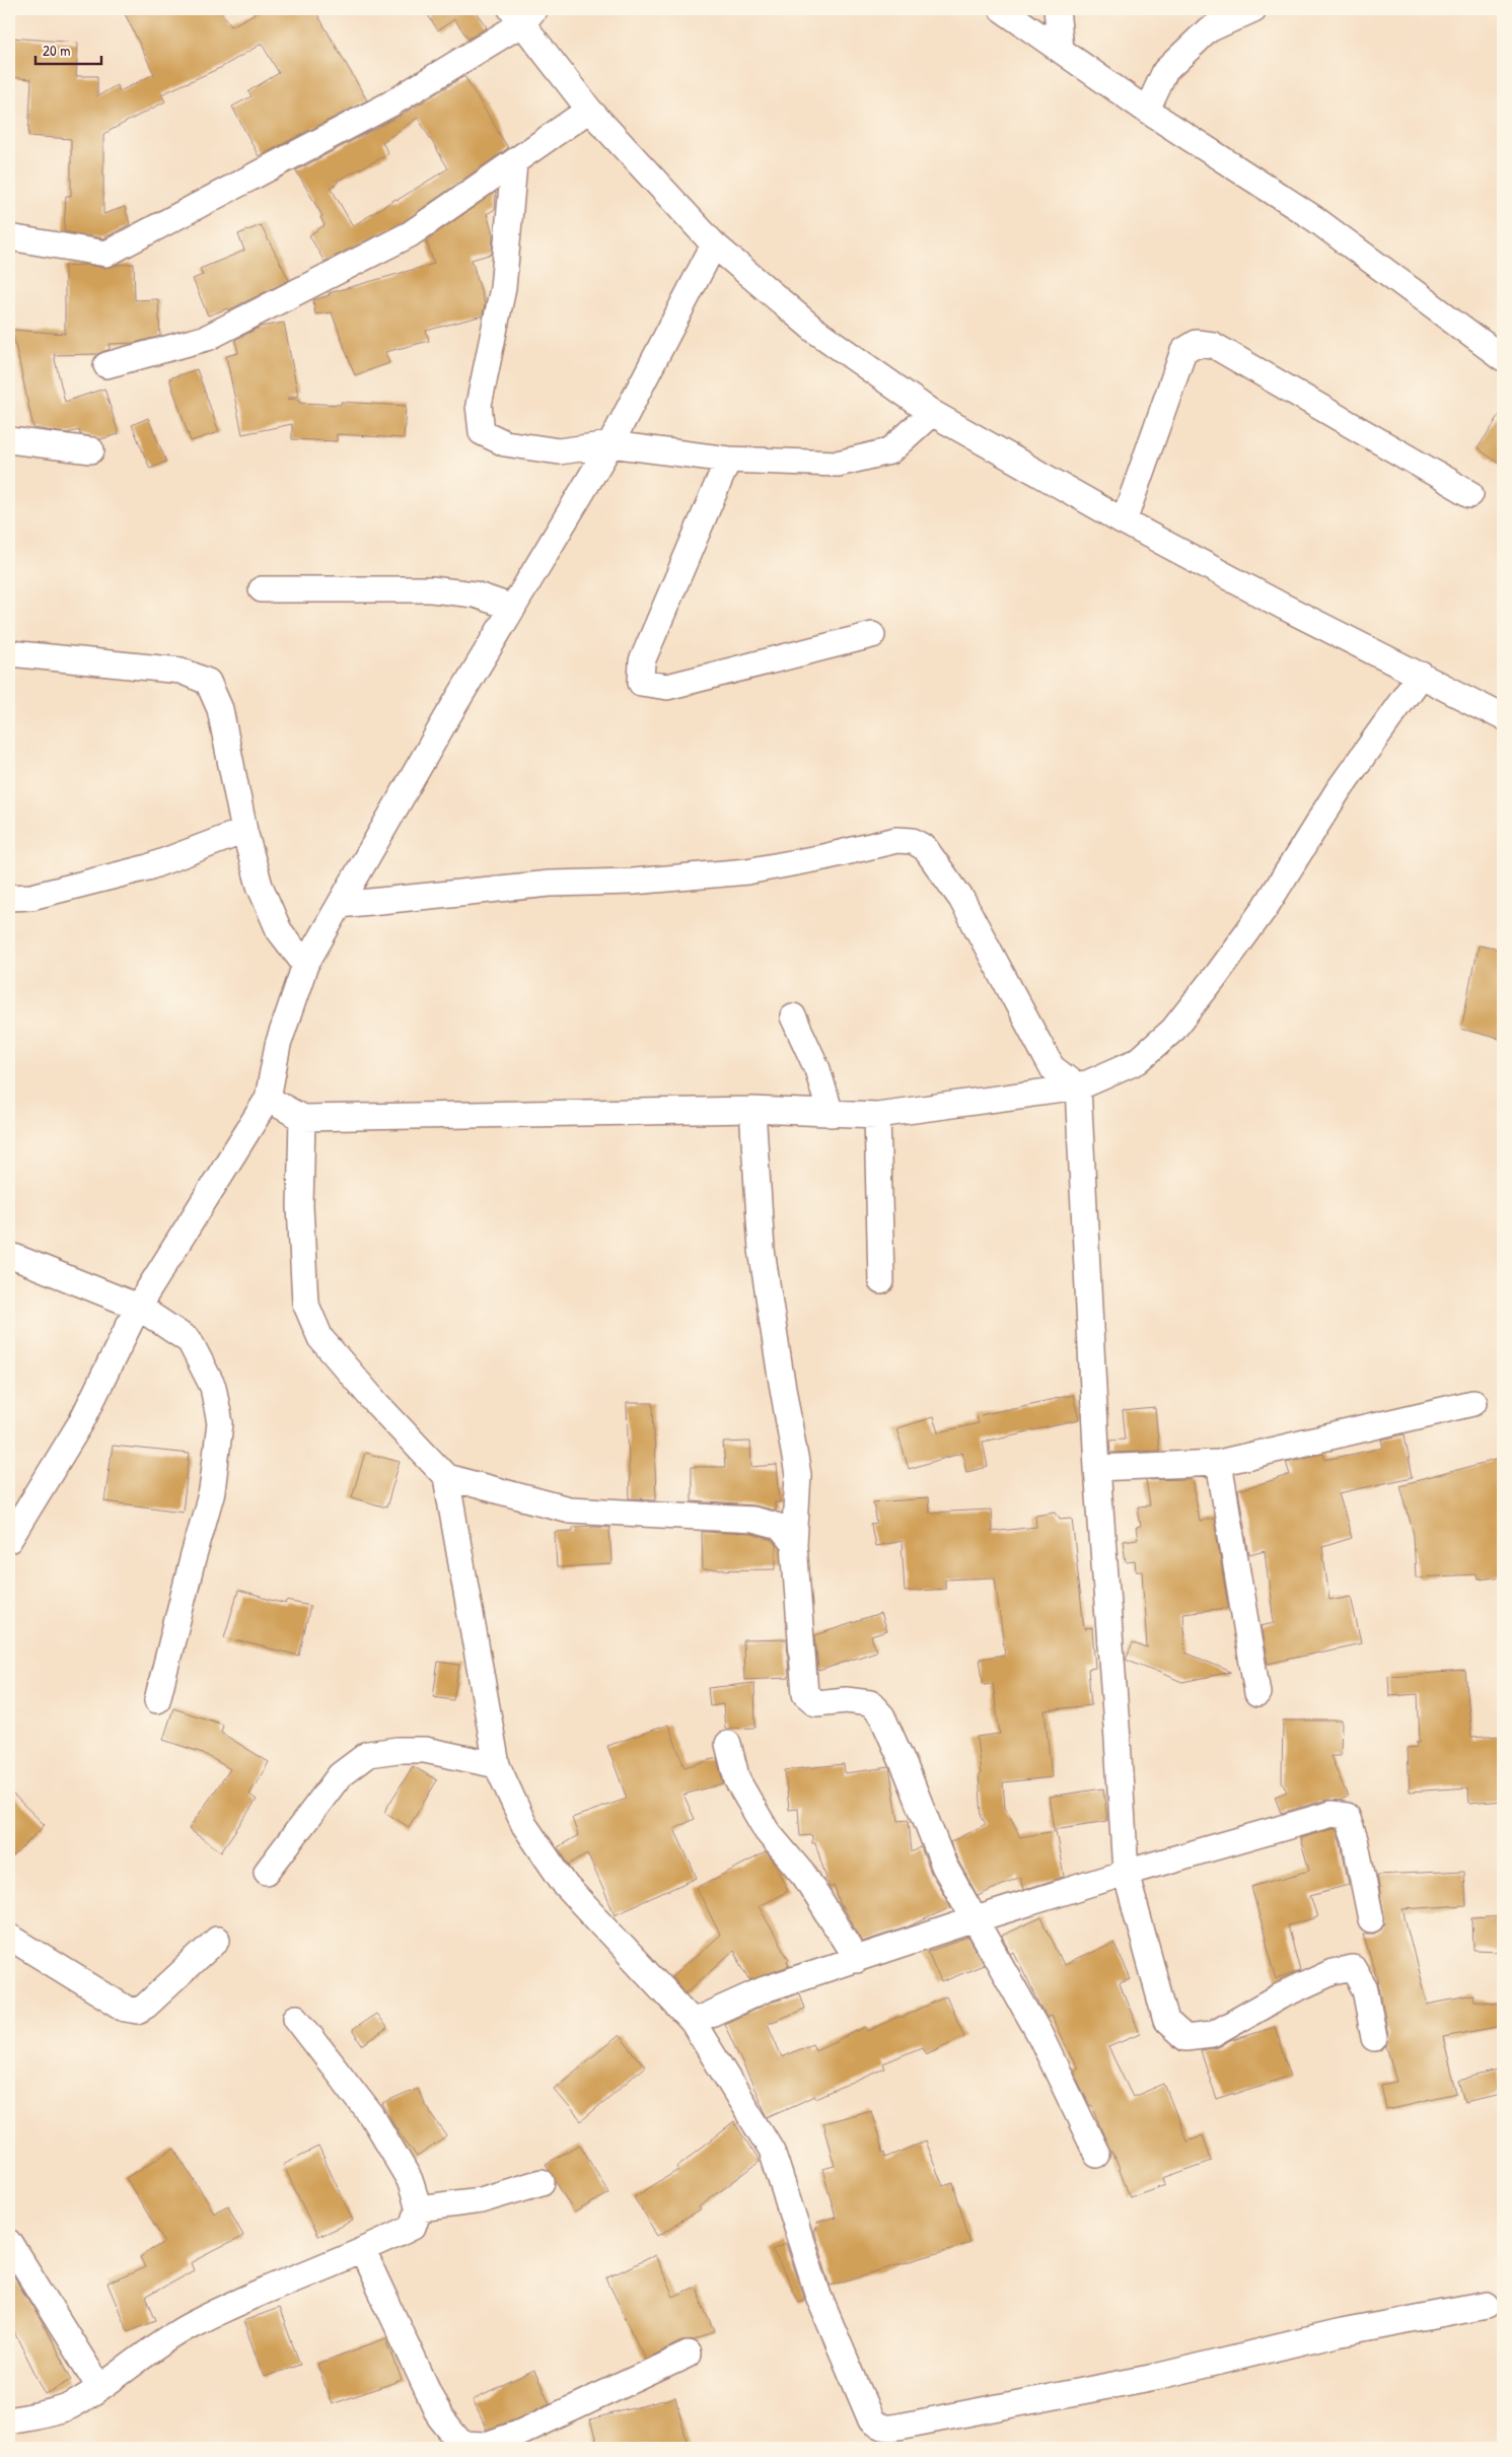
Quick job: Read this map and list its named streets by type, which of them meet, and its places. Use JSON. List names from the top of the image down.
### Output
{
  "scale_bar": "20 m"
}
